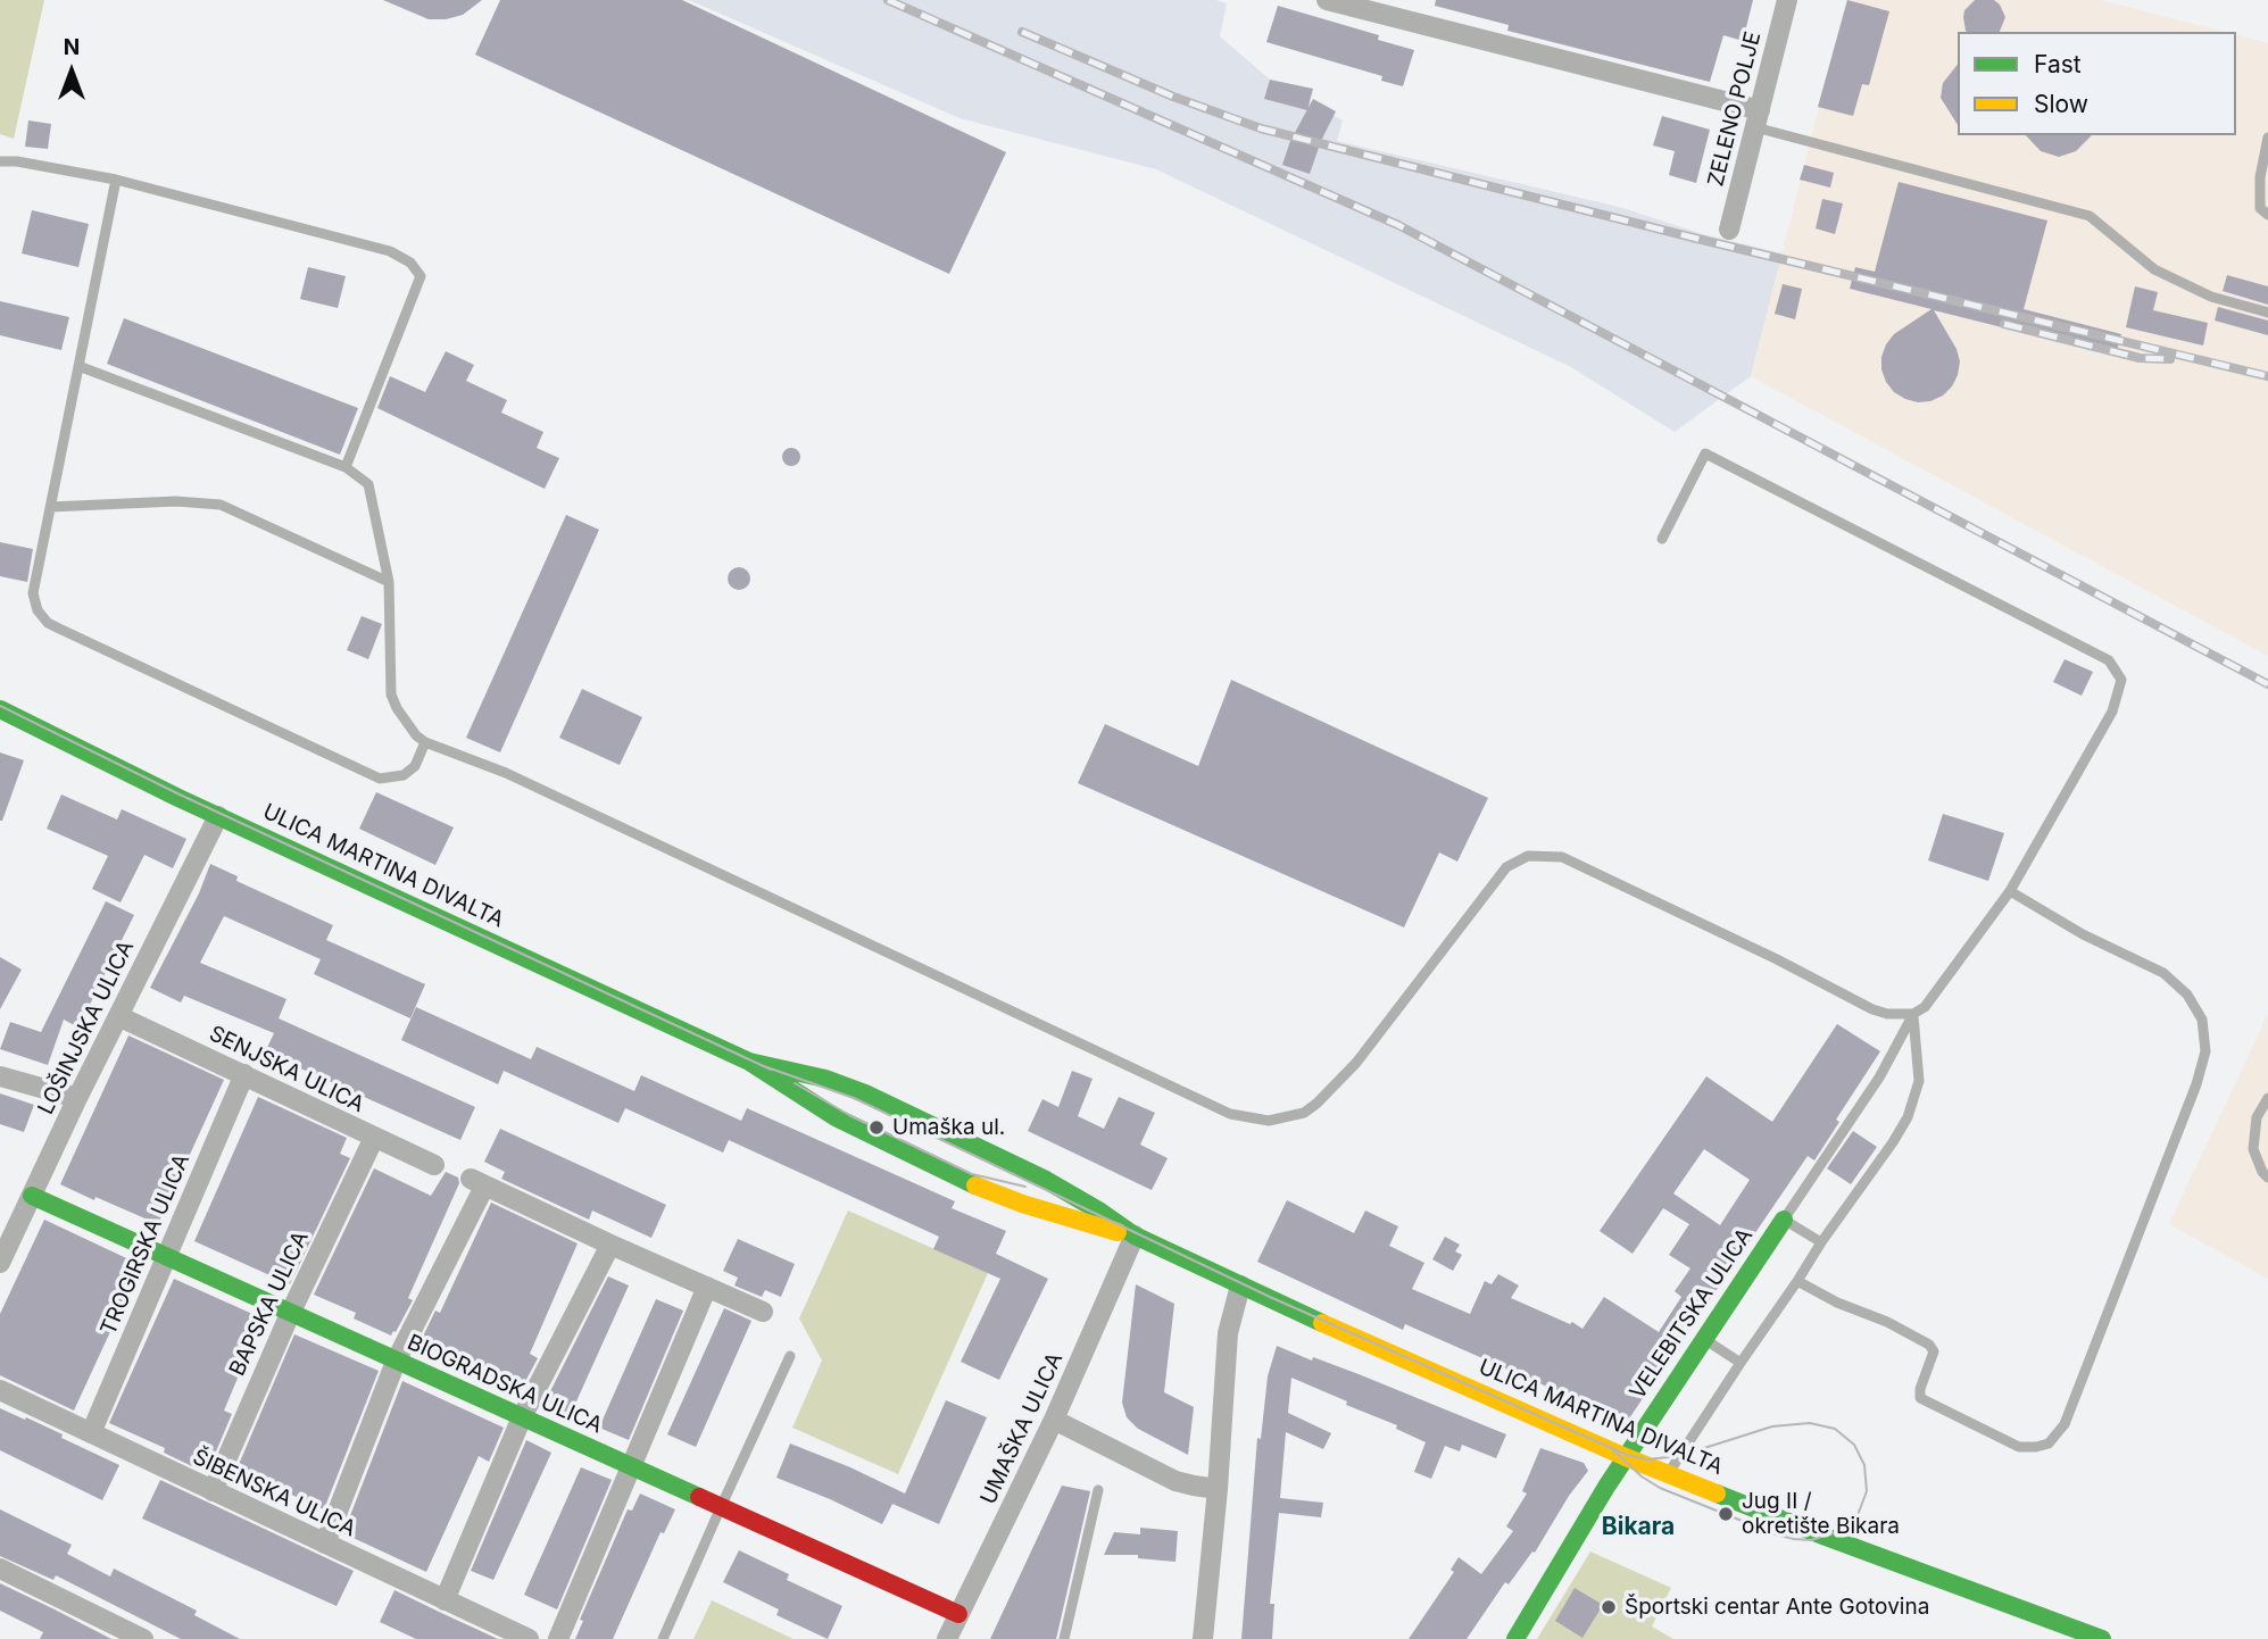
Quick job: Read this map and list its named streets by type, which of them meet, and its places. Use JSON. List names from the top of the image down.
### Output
{
  "streets": {
    "street": [
      "ZELENO POLJE",
      "ULICA MARTINA DIVALTA",
      "LOŠINJSKA ULICA",
      "SENJSKA ULICA",
      "TROGIRSKA ULICA",
      "BAPSKA ULICA",
      "VELEBITSKA ULICA",
      "BIOGRADSKA ULICA",
      "UMAŠKA ULICA",
      "ŠIBENSKA ULICA"
    ]
  },
  "crossings": [
    ["ULICA MARTINA DIVALTA", "LOŠINJSKA ULICA"],
    ["ULICA MARTINA DIVALTA", "VELEBITSKA ULICA"],
    ["ULICA MARTINA DIVALTA", "UMAŠKA ULICA"],
    ["LOŠINJSKA ULICA", "SENJSKA ULICA"],
    ["LOŠINJSKA ULICA", "BIOGRADSKA ULICA"],
    ["SENJSKA ULICA", "TROGIRSKA ULICA"],
    ["SENJSKA ULICA", "BAPSKA ULICA"],
    ["TROGIRSKA ULICA", "BIOGRADSKA ULICA"],
    ["TROGIRSKA ULICA", "ŠIBENSKA ULICA"],
    ["BAPSKA ULICA", "BIOGRADSKA ULICA"],
    ["BAPSKA ULICA", "ŠIBENSKA ULICA"],
    ["BIOGRADSKA ULICA", "UMAŠKA ULICA"]
  ],
  "districts": ["Bikara"],
  "places": ["Umaška ul.", "Jug II / okretište Bikara", "Športski centar Ante Gotovina"],
  "legend": ["Fast", "Slow"],
  "north": "top"
}
